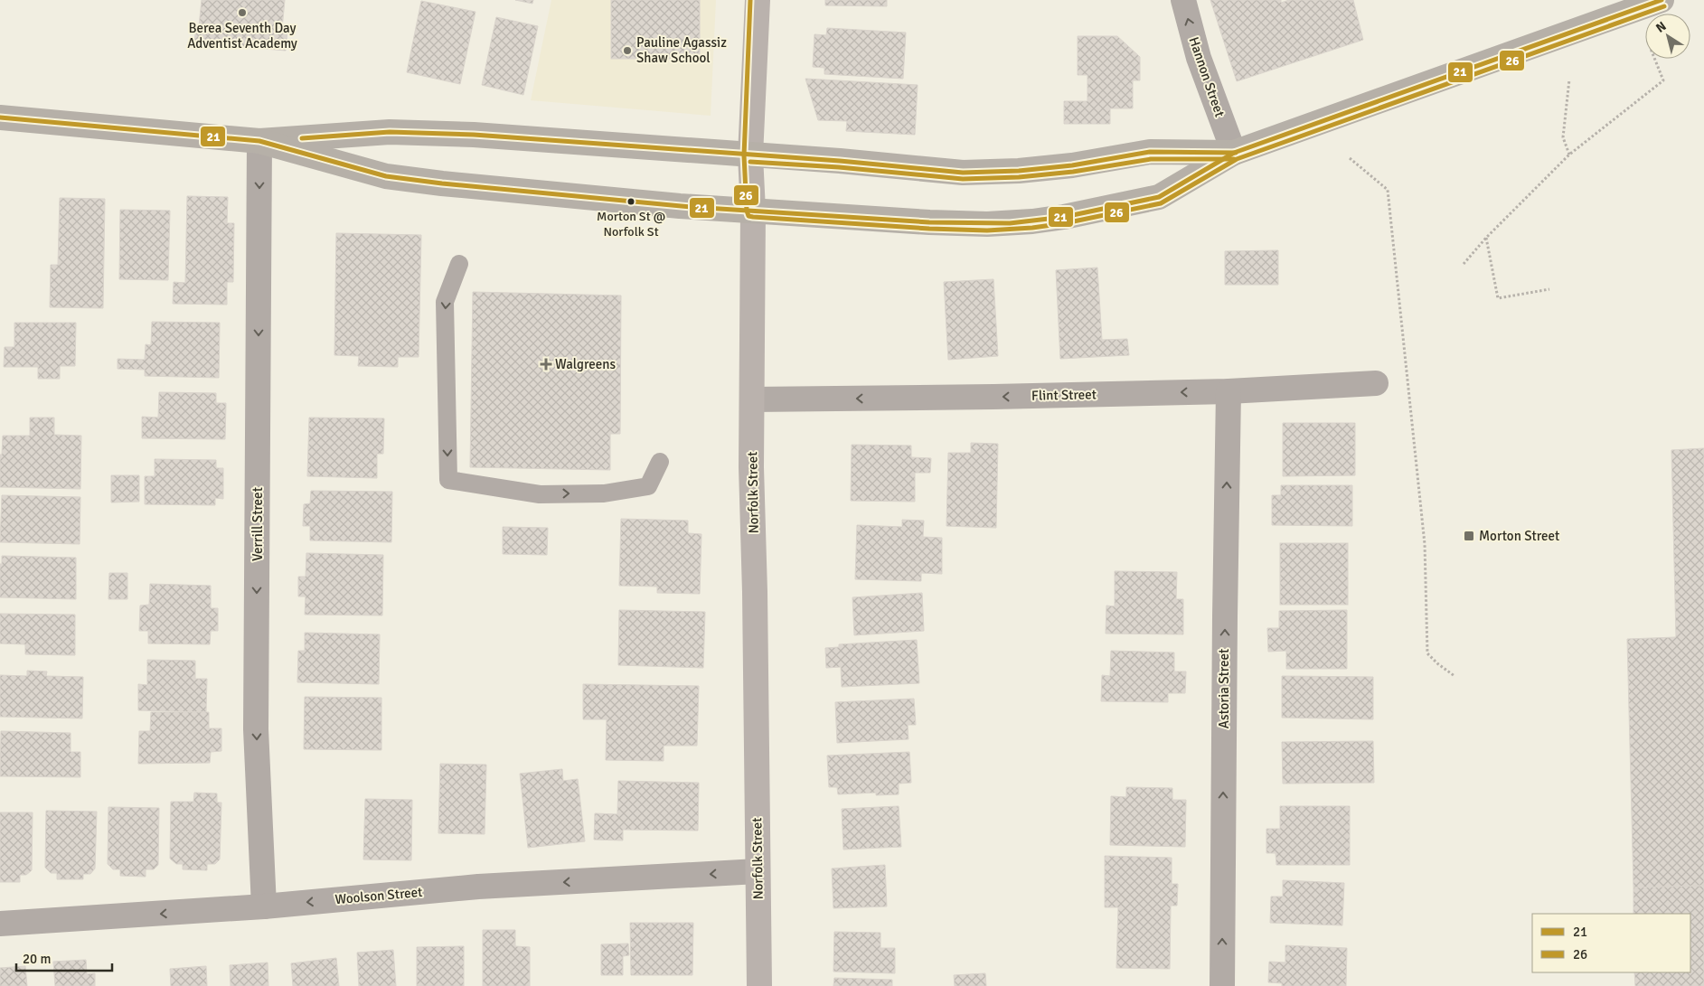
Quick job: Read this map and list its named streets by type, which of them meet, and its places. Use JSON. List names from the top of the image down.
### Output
{
  "streets": {
    "main road": ["Norfolk Street"],
    "street": [
      "Hannon Street",
      "Flint Street",
      "Verrill Street",
      "Astoria Street",
      "Woolson Street"
    ]
  },
  "crossings": [
    ["Flint Street", "Norfolk Street"],
    ["Flint Street", "Astoria Street"],
    ["Norfolk Street", "Woolson Street"],
    ["Verrill Street", "Woolson Street"]
  ],
  "one_way": [
    "Hannon Street",
    "Flint Street",
    "Verrill Street",
    "Astoria Street",
    "Woolson Street"
  ],
  "places": {
    "other": ["Berea Seventh Day Adventist Academy", "Pauline Agassiz Shaw School", "Morton St @ Norfolk St"],
    "health": ["Walgreens"],
    "transit": ["Morton Street"]
  },
  "lines": ["transit line 21", "transit line 26"],
  "legend": ["21", "26"],
  "scale_bar": "20 m",
  "north": "top left"
}
